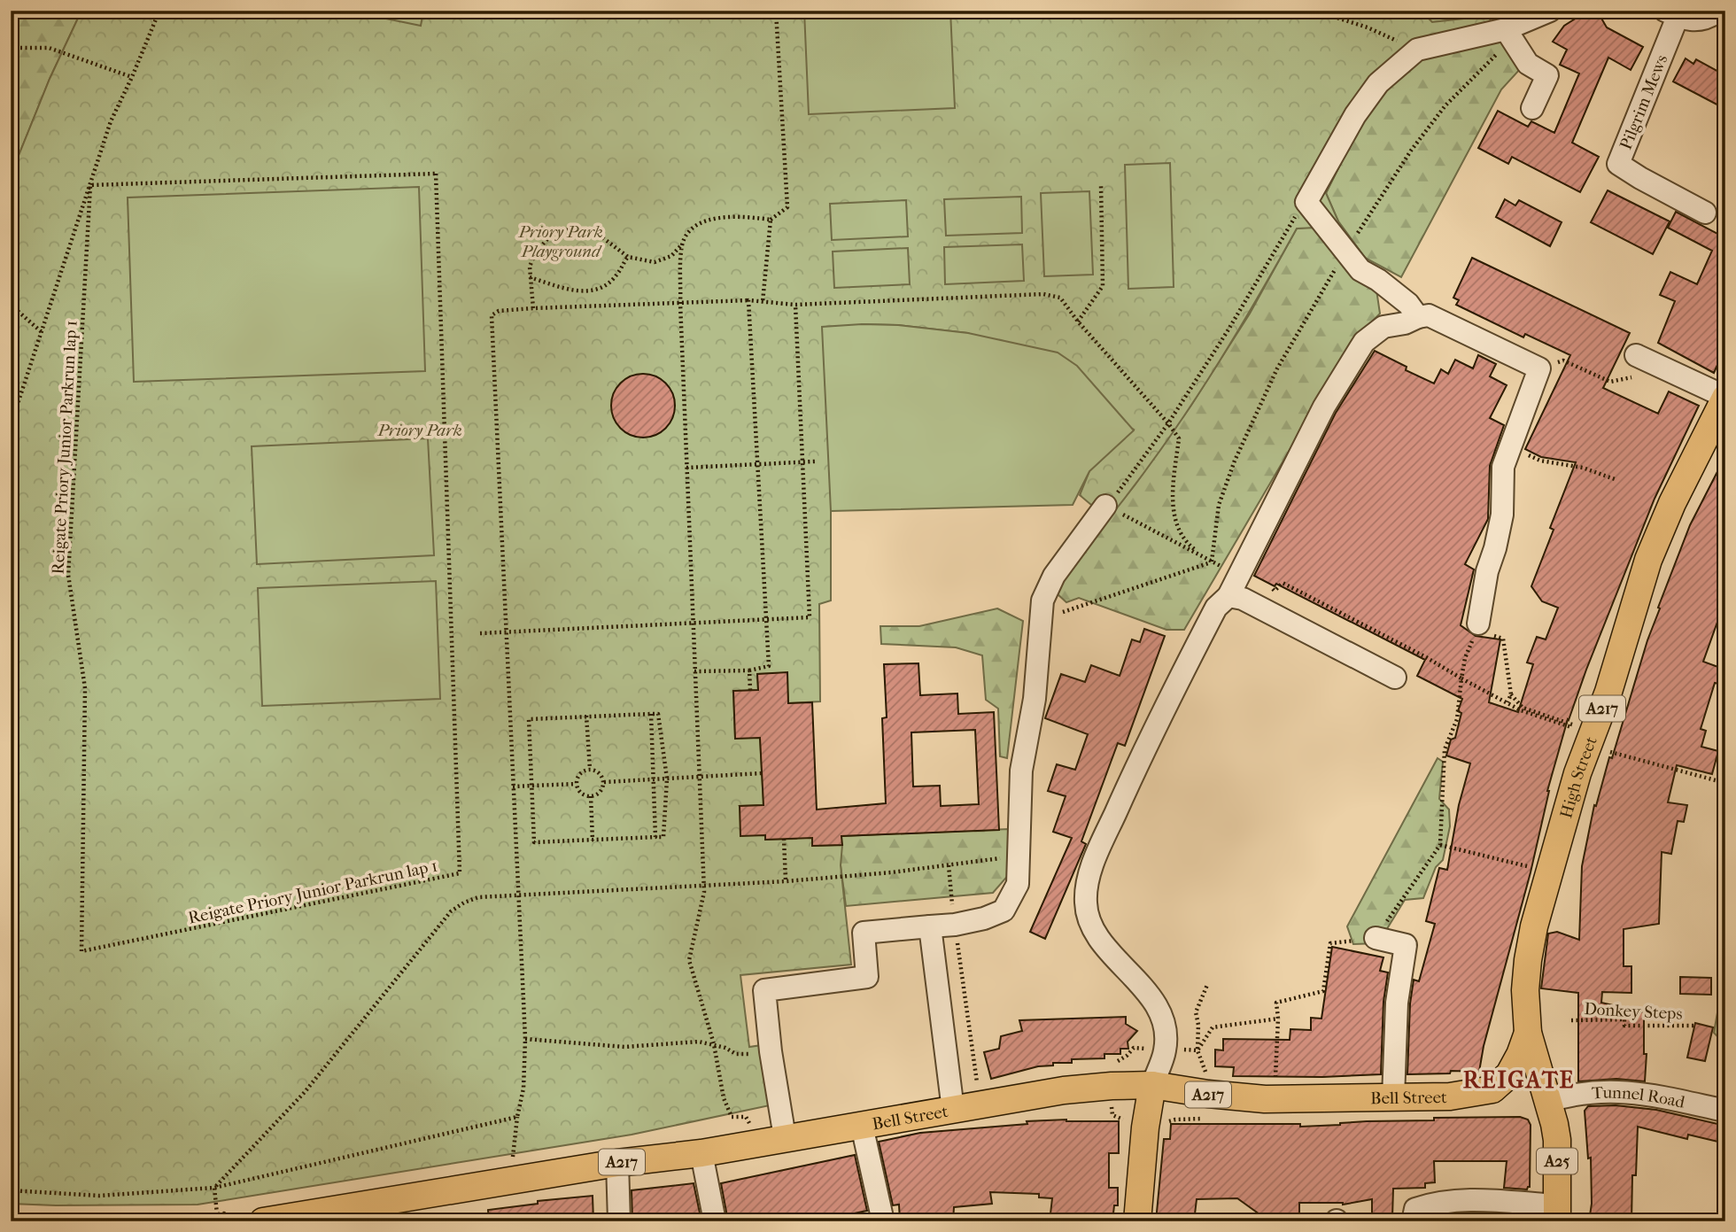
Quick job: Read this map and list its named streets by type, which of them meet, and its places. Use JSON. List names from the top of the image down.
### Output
{
  "streets": {
    "main road": [
      "A217",
      "High Street",
      "Bell Street",
      "A25"
    ],
    "street": ["Pilgrim Mews", "Tunnel Road"],
    "path": ["Reigate Priory Junior Parkrun lap 1", "Donkey Steps"]
  },
  "crossings": [
    ["High Street", "Bell Street"],
    ["High Street", "Tunnel Road"],
    ["High Street", "A25"],
    ["Tunnel Road", "A25"]
  ],
  "districts": ["REIGATE"],
  "parks": ["Priory Park Playground", "Priory Park"]
}
